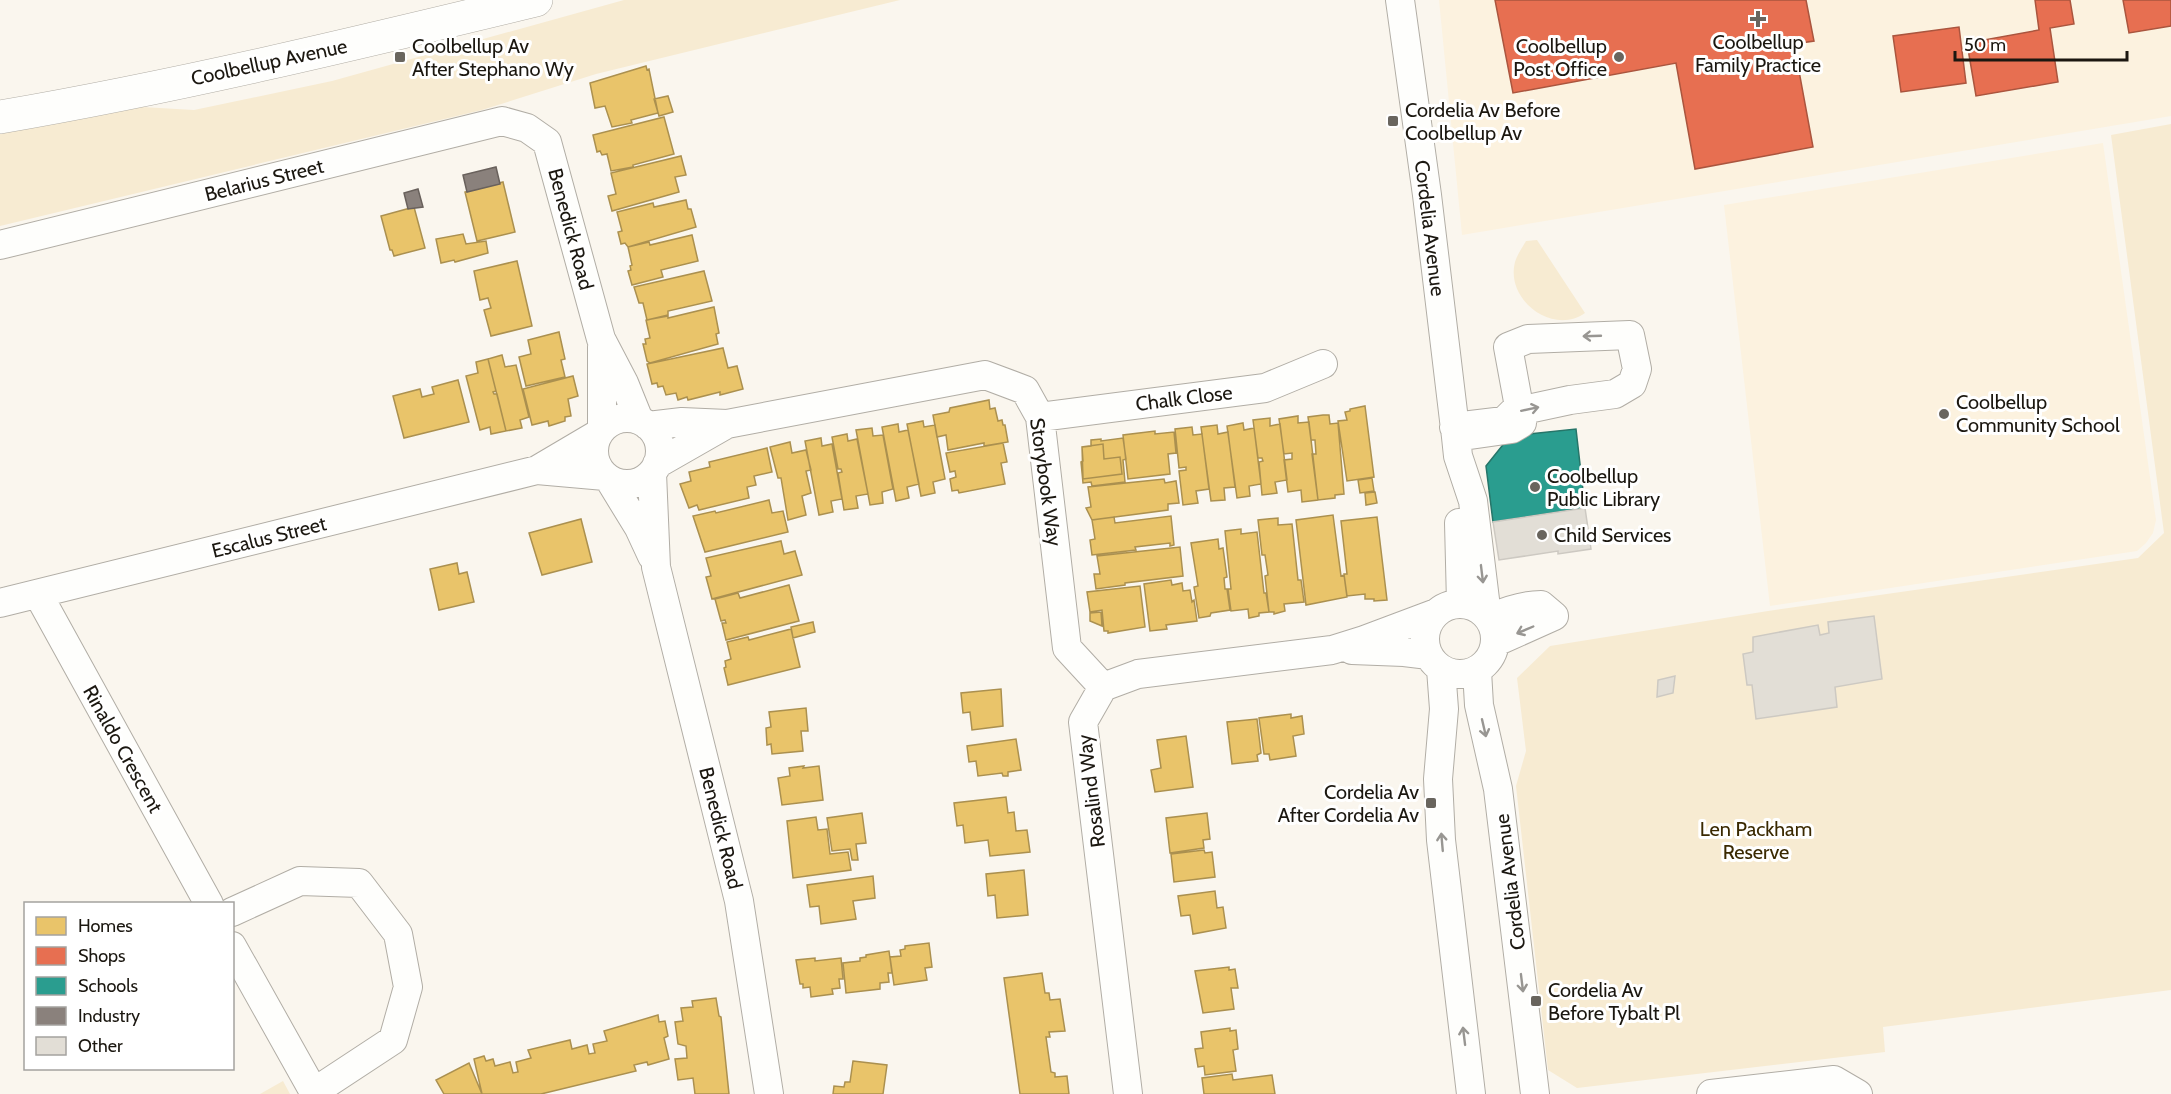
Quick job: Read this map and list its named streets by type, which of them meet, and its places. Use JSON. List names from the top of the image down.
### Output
{
  "streets": {
    "street": [
      "Coolbellup Avenue",
      "Belarius Street",
      "Cordelia Avenue",
      "Benedick Road",
      "Chalk Close",
      "Storybook Way",
      "Escalus Street",
      "Rinaldo Crescent",
      "Rosalind Way"
    ]
  },
  "crossings": [
    ["Belarius Street", "Benedick Road"],
    ["Chalk Close", "Storybook Way"],
    ["Storybook Way", "Rosalind Way"],
    ["Escalus Street", "Rinaldo Crescent"]
  ],
  "parks": ["Len Packham Reserve"],
  "places": {
    "health": ["Coolbellup Family Practice"],
    "transit": [
      "Coolbellup Av After Stephano Wy",
      "Cordelia Av Before Coolbellup Av",
      "Cordelia Av After Cordelia Av",
      "Cordelia Av Before Tybalt Pl"
    ],
    "other": [
      "Coolbellup Post Office",
      "Coolbellup Community School",
      "Coolbellup Public Library",
      "Child Services"
    ]
  },
  "legend": [
    "Homes",
    "Shops",
    "Schools",
    "Industry",
    "Other"
  ],
  "scale_bar": "50 m"
}
